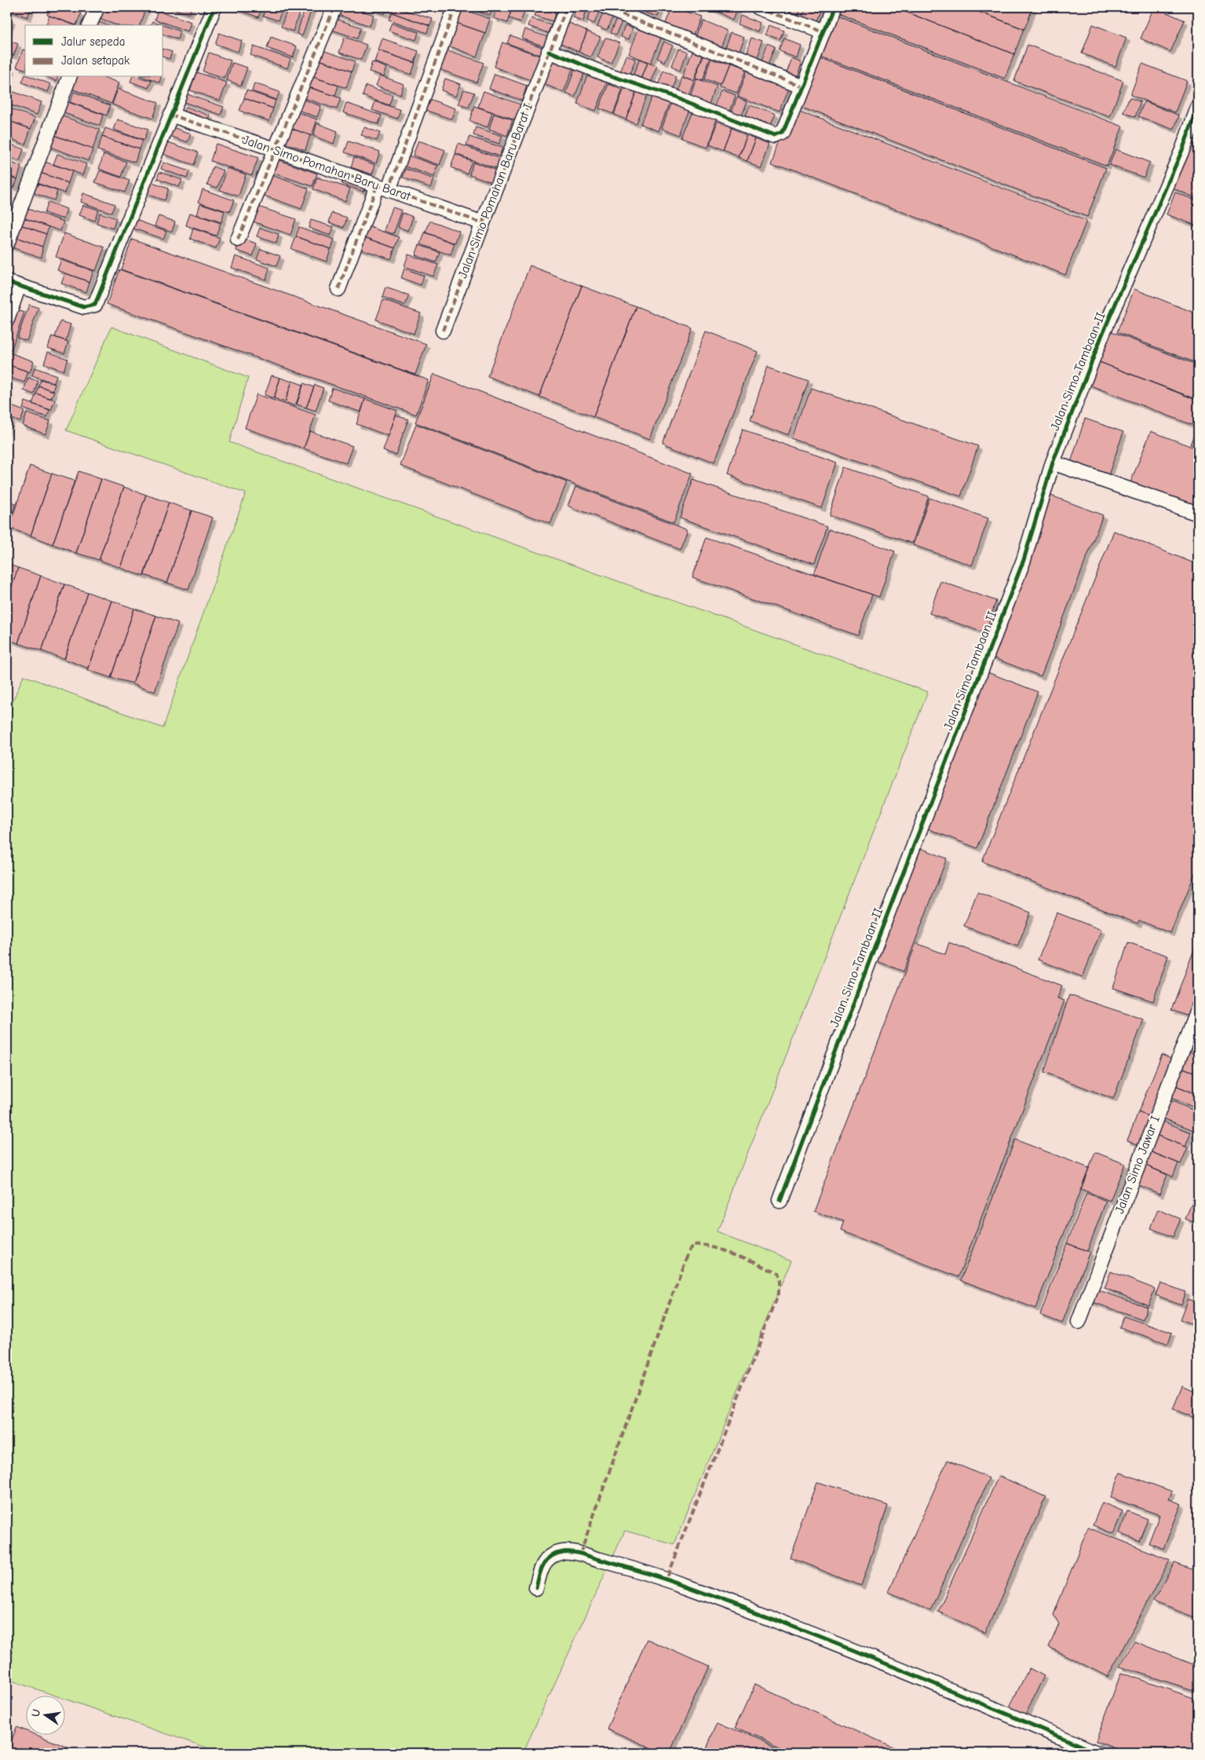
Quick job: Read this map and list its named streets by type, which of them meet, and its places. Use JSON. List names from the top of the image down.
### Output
{
  "streets": {
    "street": [
      "Jalan Simo Pomahan Baru Barat",
      "Jalan Simo Pomahan Baru Barat I",
      "Jalan Simo Tambaan II",
      "Jalan Simo Jawar I"
    ]
  },
  "crossings": [
    ["Jalan Simo Pomahan Baru Barat", "Jalan Simo Pomahan Baru Barat I"]
  ],
  "legend": ["Jalur sepeda", "Jalan setapak"],
  "north": "left"
}
